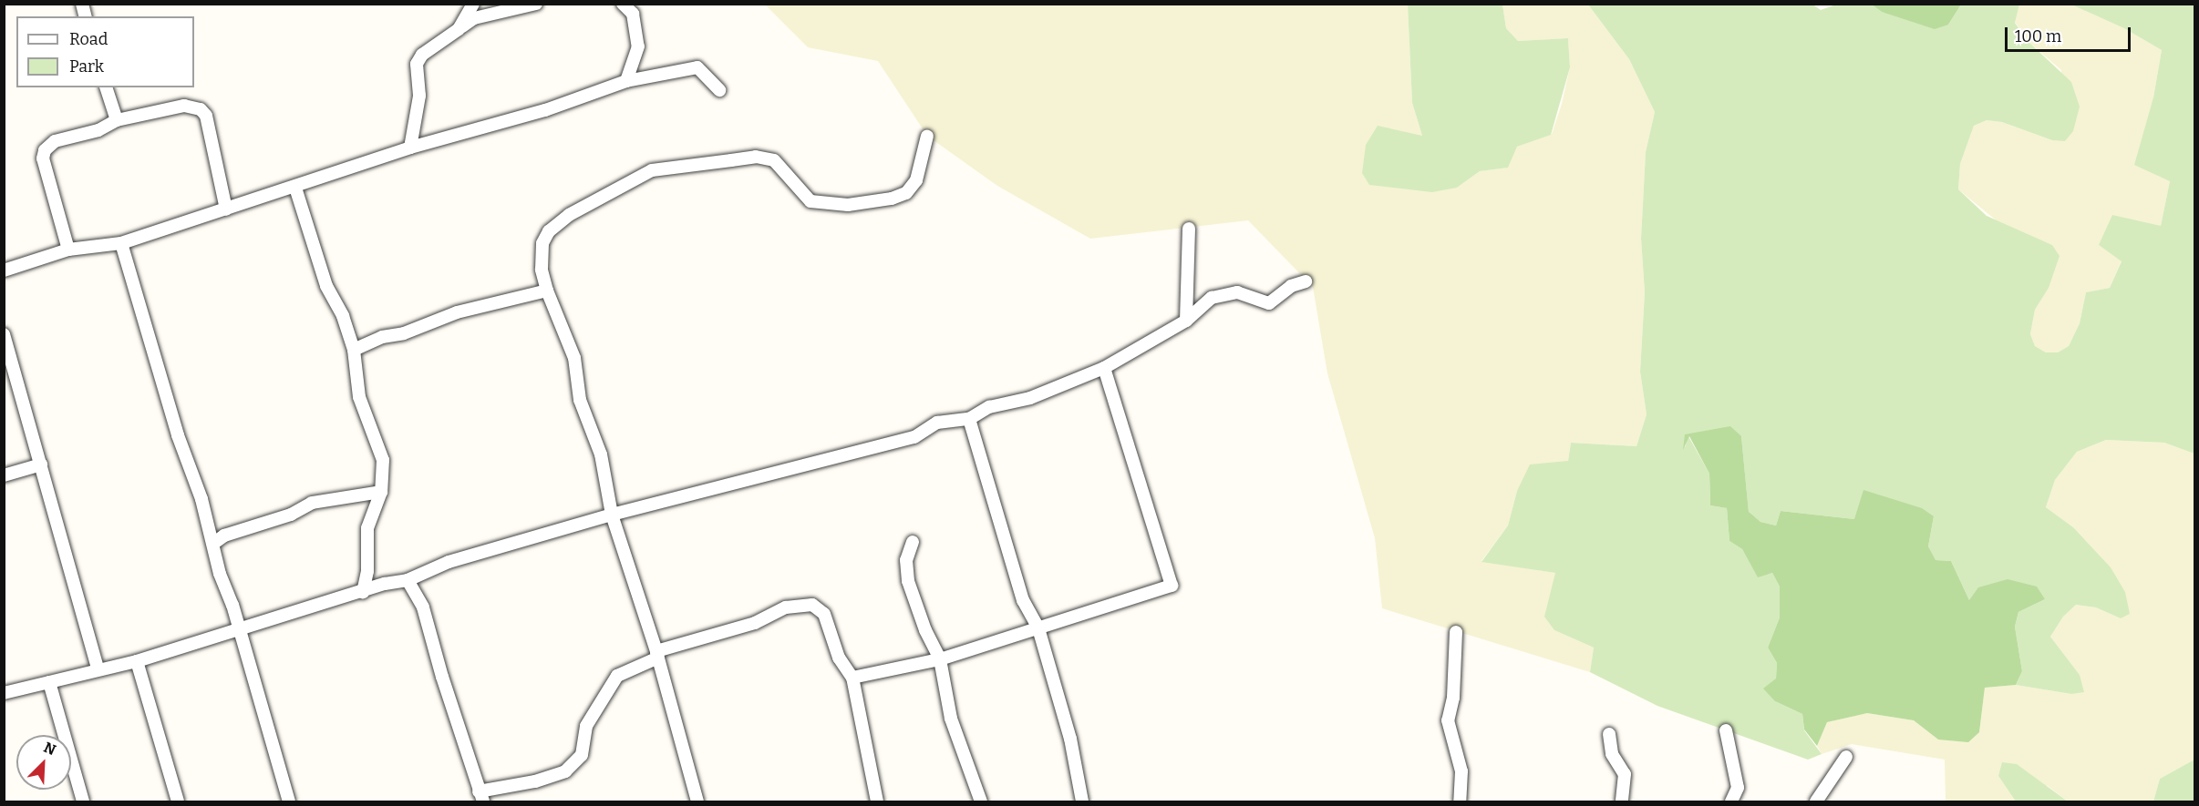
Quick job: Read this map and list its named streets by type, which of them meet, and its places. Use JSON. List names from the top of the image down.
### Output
{
  "legend": ["Road", "Park"],
  "scale_bar": "100 m",
  "north": "top right"
}
